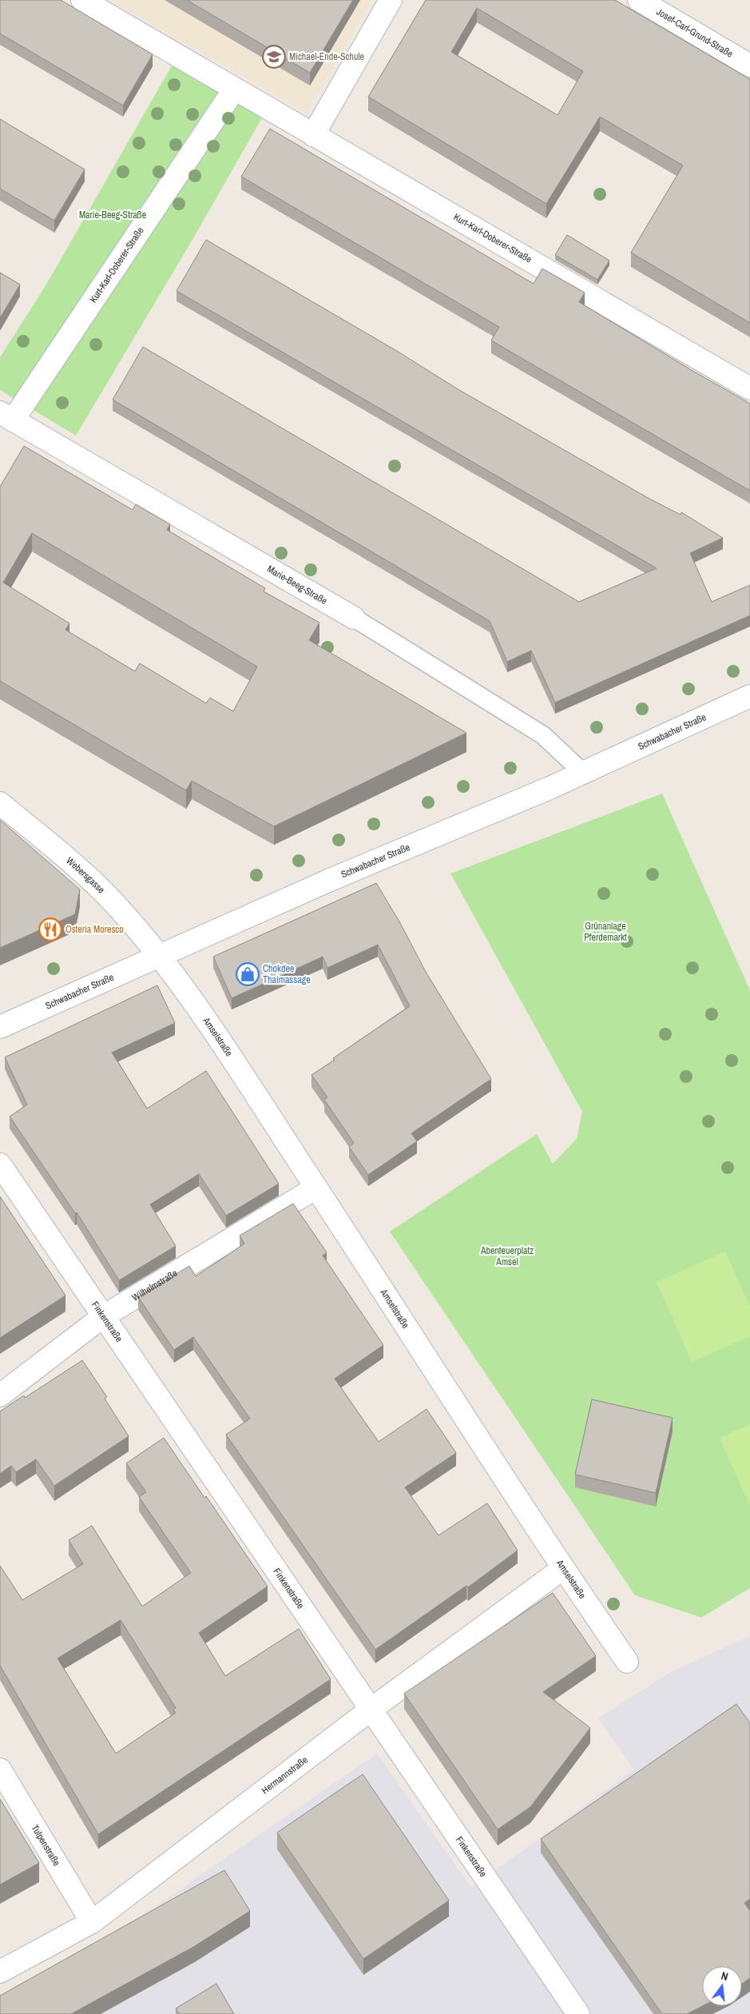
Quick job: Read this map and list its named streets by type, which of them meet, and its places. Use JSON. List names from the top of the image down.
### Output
{
  "streets": {
    "street": [
      "Josef-Carl-Grund-Straße",
      "Kurt-Karl-Doberer-Straße",
      "Marie-Beeg-Straße",
      "Schwabacher Straße",
      "Webersgasse",
      "Amselstraße",
      "Wilhelmstraße",
      "Finkenstraße",
      "Hermannstraße",
      "Tulpenstraße"
    ]
  },
  "crossings": [
    ["Kurt-Karl-Doberer-Straße", "Marie-Beeg-Straße"],
    ["Marie-Beeg-Straße", "Schwabacher Straße"],
    ["Schwabacher Straße", "Webersgasse"],
    ["Schwabacher Straße", "Amselstraße"],
    ["Webersgasse", "Amselstraße"],
    ["Amselstraße", "Wilhelmstraße"],
    ["Amselstraße", "Hermannstraße"],
    ["Wilhelmstraße", "Finkenstraße"],
    ["Finkenstraße", "Hermannstraße"],
    ["Hermannstraße", "Tulpenstraße"]
  ],
  "parks": ["Marie-Beeg-Straße", "Grünanlage Pferdemarkt", "Abenteuerplatz Amsel"],
  "places": {
    "school or university": ["Michael-Ende-Schule"],
    "restaurant": ["Osteria Moresco"],
    "shop": ["Chokdee Thaimassage"]
  },
  "north": "top"
}
